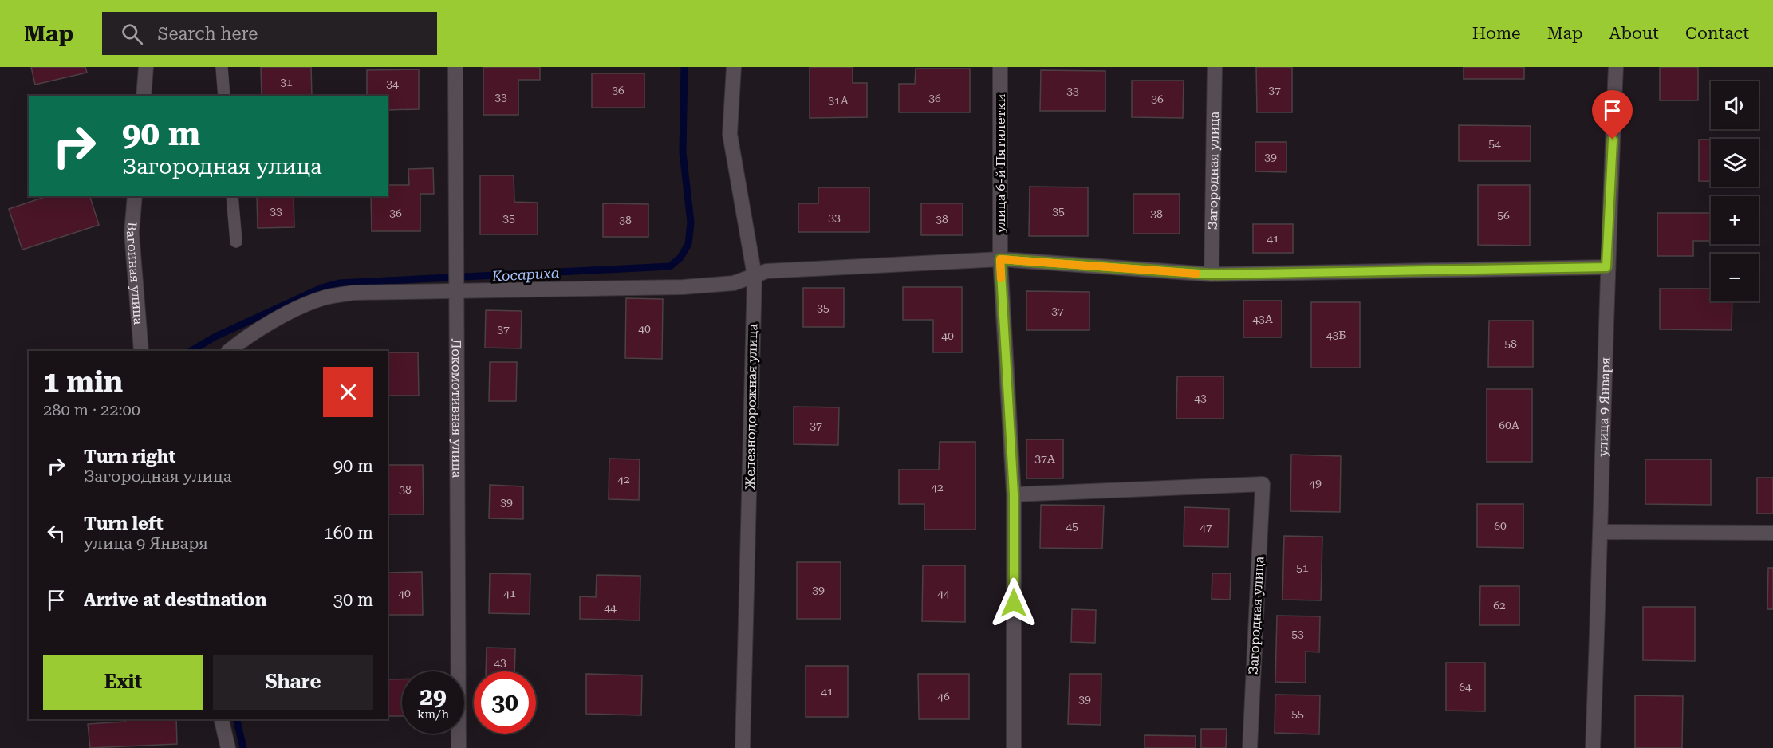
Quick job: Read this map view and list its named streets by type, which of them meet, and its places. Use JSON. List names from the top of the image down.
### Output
{
  "streets": {
    "street": [
      "улица 6-й Пятилетки",
      "Загородная улица",
      "Вагонная улица",
      "Железнодорожная улица",
      "Локомотивная улица",
      "улица 9 Января"
    ]
  },
  "crossings": [
    ["улица 6-й Пятилетки", "Загородная улица"]
  ],
  "water": ["Косариха"],
  "house_numbers": [
    "31",
    "34",
    "36",
    "37",
    "33",
    "33",
    "36",
    "36",
    "31А",
    "54",
    "39",
    "33",
    "35",
    "36",
    "38",
    "56",
    "33",
    "35",
    "38",
    "38",
    "41",
    "35",
    "37",
    "43А",
    "40",
    "37",
    "43Б",
    "40",
    "58",
    "43",
    "60А",
    "37",
    "37А",
    "42",
    "49",
    "42",
    "38",
    "39",
    "60",
    "45",
    "47",
    "51",
    "39",
    "40",
    "41",
    "44",
    "62",
    "44",
    "53",
    "43",
    "64",
    "41",
    "46",
    "39",
    "55"
  ],
  "page": {
    "header": "Map",
    "search": "Search here",
    "nav": [
      "Home",
      "Map",
      "About",
      "Contact"
    ],
    "map_buttons": ["+", "−"],
    "turn": ["90 m", "Загородная улица"],
    "heading": ["1 min", "280 m · 22:00"],
    "list": [
      {
        "name": "Turn right",
        "note": "Загородная улица",
        "value": "90 m"
      },
      {
        "name": "Turn left",
        "note": "улица 9 Января",
        "value": "160 m"
      },
      {
        "name": "Arrive at destination",
        "value": "30 m"
      }
    ],
    "buttons": ["Exit", "Share"],
    "speed": "29 km/h",
    "limit": "30"
  }
}
